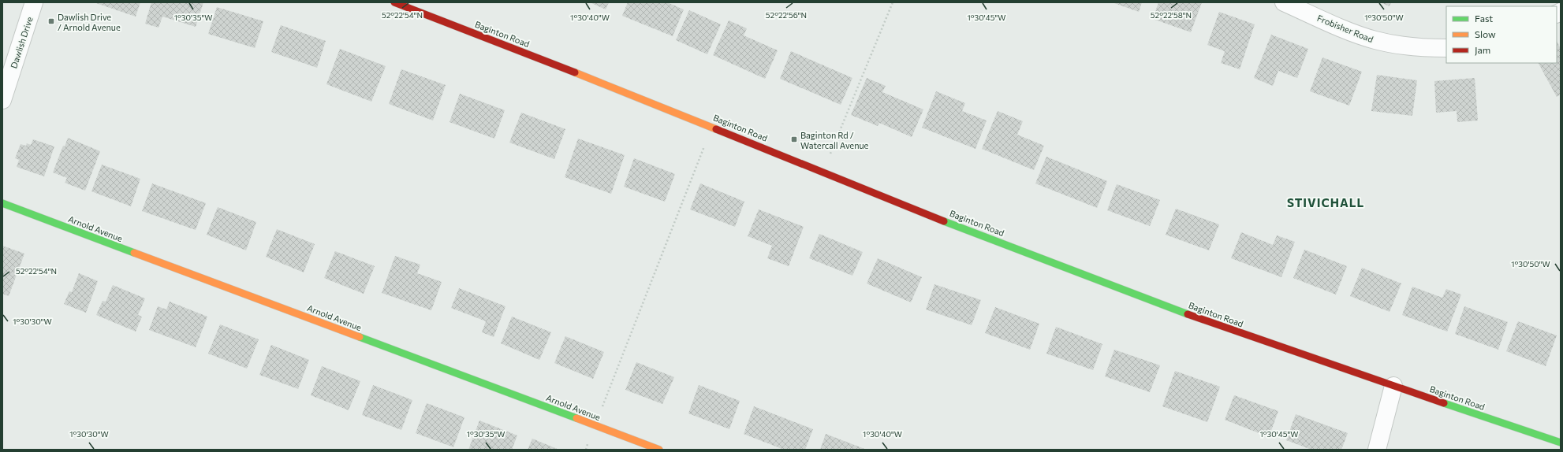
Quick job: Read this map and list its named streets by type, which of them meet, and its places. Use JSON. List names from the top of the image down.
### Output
{
  "streets": {
    "street": [
      "Frobisher Road",
      "Baginton Road",
      "Dawlish Drive",
      "Arnold Avenue"
    ]
  },
  "districts": ["STIVICHALL"],
  "places": {
    "transit": ["Dawlish Drive / Arnold Avenue", "Baginton Rd / Watercall Avenue"]
  },
  "legend": ["Fast", "Slow", "Jam"],
  "coordinates": [
    "52°22'54\"N",
    "52°22'56\"N",
    "52°22'58\"N",
    "1°30'50\"W",
    "1°30'35\"W",
    "1°30'40\"W",
    "1°30'45\"W",
    "1°30'30\"W"
  ]
}
